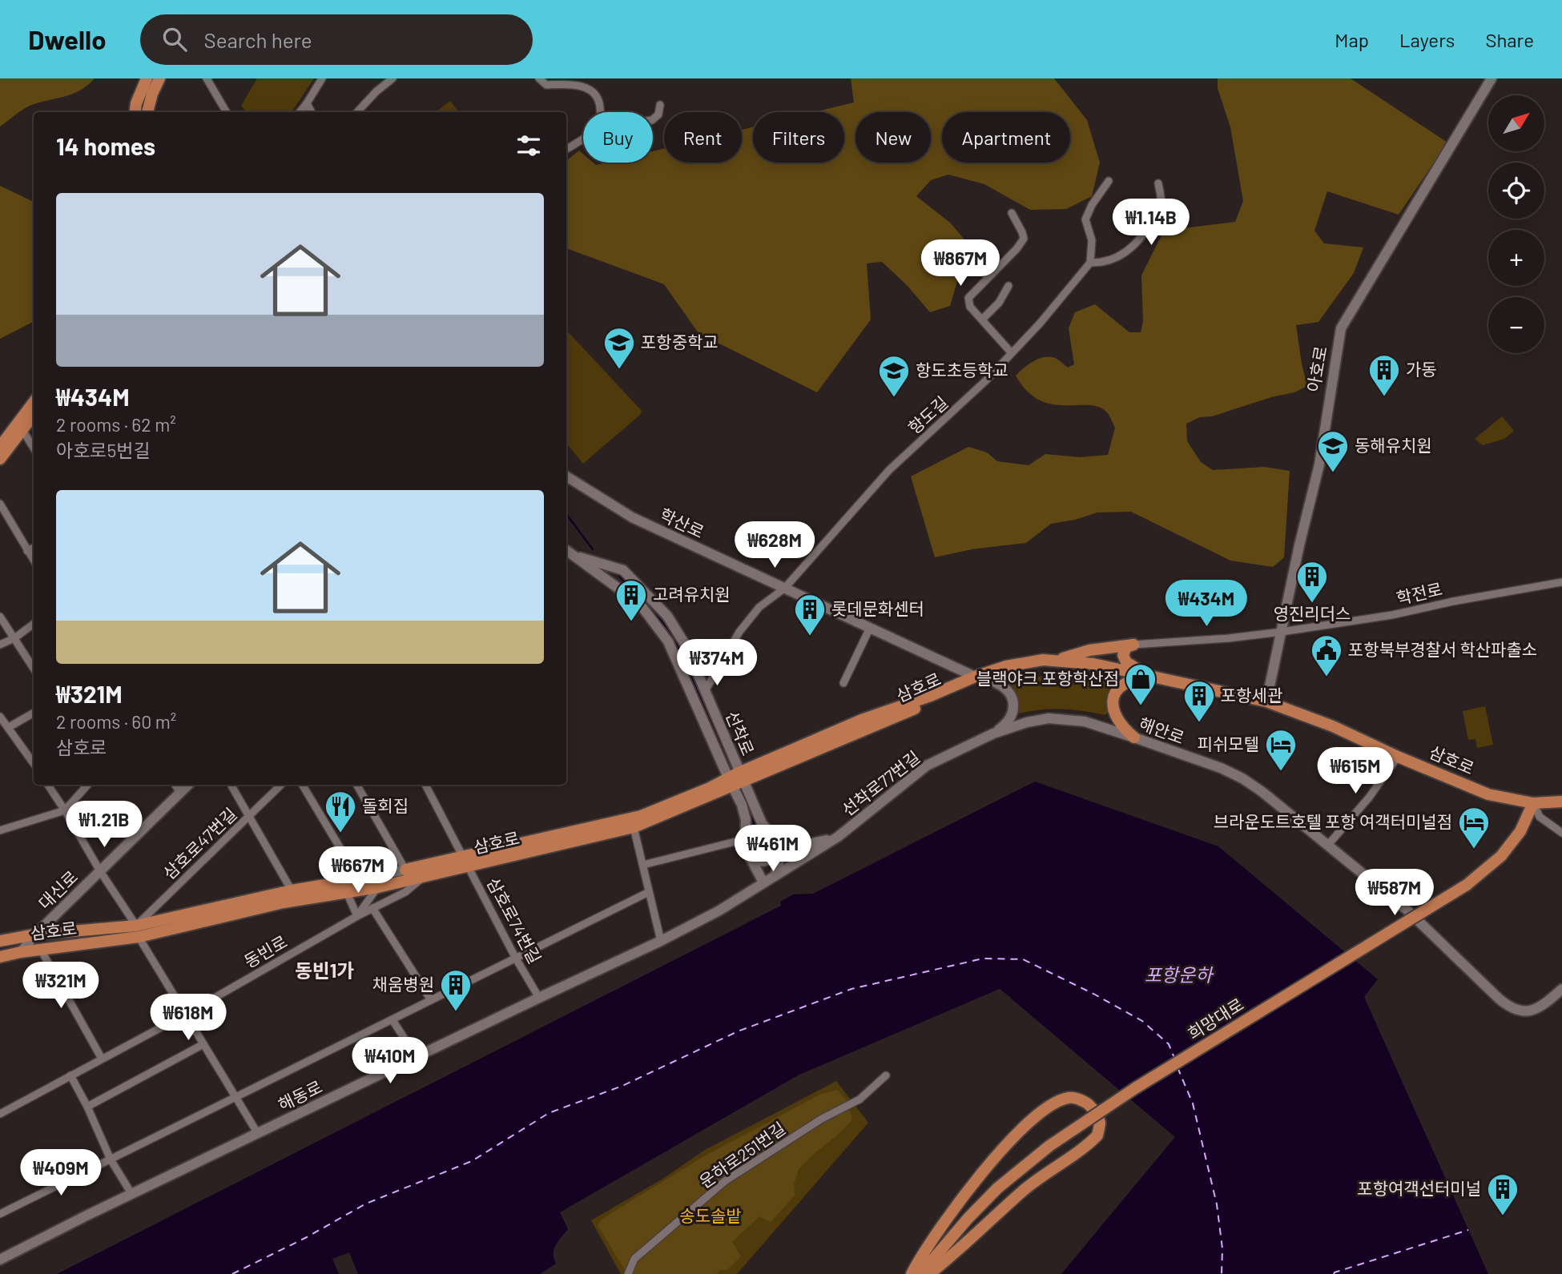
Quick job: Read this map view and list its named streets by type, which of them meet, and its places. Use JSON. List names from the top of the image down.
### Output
{
  "streets": {
    "main road": ["삼호로", "희망대로"],
    "street": [
      "아호로",
      "항도길",
      "학산로",
      "학전로",
      "해안로",
      "선착로",
      "선착로77번길",
      "삼호로47번길",
      "대신로",
      "삼호로74번길",
      "동빈로",
      "해동로",
      "운하로251번길"
    ]
  },
  "crossings": [
    ["아호로", "학전로"],
    ["아호로", "삼호로"],
    ["항도길", "학산로"],
    ["항도길", "선착로"],
    ["학산로", "삼호로"],
    ["학산로", "해안로"],
    ["학산로", "선착로77번길"],
    ["삼호로", "선착로"],
    ["삼호로", "삼호로47번길"],
    ["삼호로", "대신로"],
    ["삼호로", "삼호로74번길"],
    ["삼호로", "동빈로"],
    ["삼호로", "희망대로"],
    ["해안로", "선착로77번길"],
    ["선착로", "선착로77번길"],
    ["선착로", "해동로"],
    ["선착로77번길", "해동로"],
    ["삼호로74번길", "해동로"]
  ],
  "districts": ["동빈1가"],
  "water": ["포항운하"],
  "parks": ["송도솔밭"],
  "places": {
    "school or university": ["포항중학교", "항도초등학교", "동해유치원"],
    "building": [
      "가동",
      "영진리더스",
      "고려유치원",
      "롯데문화센터",
      "포항세관",
      "채움병원",
      "포항여객선터미널"
    ],
    "public building": ["포항북부경찰서 학산파출소"],
    "shop": ["블랙야크 포항학산점"],
    "hotel": ["피쉬모텔", "브라운도트호텔 포항 여객터미널점"],
    "restaurant": ["돌회집"]
  },
  "north": "top right",
  "page": {
    "header": "Dwello",
    "search": "Search here",
    "nav": ["Map", "Layers", "Share"],
    "map_buttons": ["+", "−"],
    "chip": [
      "Buy",
      "Rent",
      "Filters",
      "New",
      "Apartment"
    ],
    "heading": "14 homes",
    "list": [
      {
        "name": "₩434M",
        "note": "2 rooms · 62 m² · 아호로5번길"
      },
      {
        "name": "₩321M",
        "note": "2 rooms · 60 m² · 삼호로"
      }
    ],
    "price": [
      "₩1.14B",
      "₩867M",
      "₩628M",
      "₩434M",
      "₩374M",
      "₩615M",
      "₩1.21B",
      "₩461M",
      "₩667M",
      "₩587M",
      "₩321M",
      "₩618M",
      "₩410M",
      "₩409M"
    ]
  }
}
